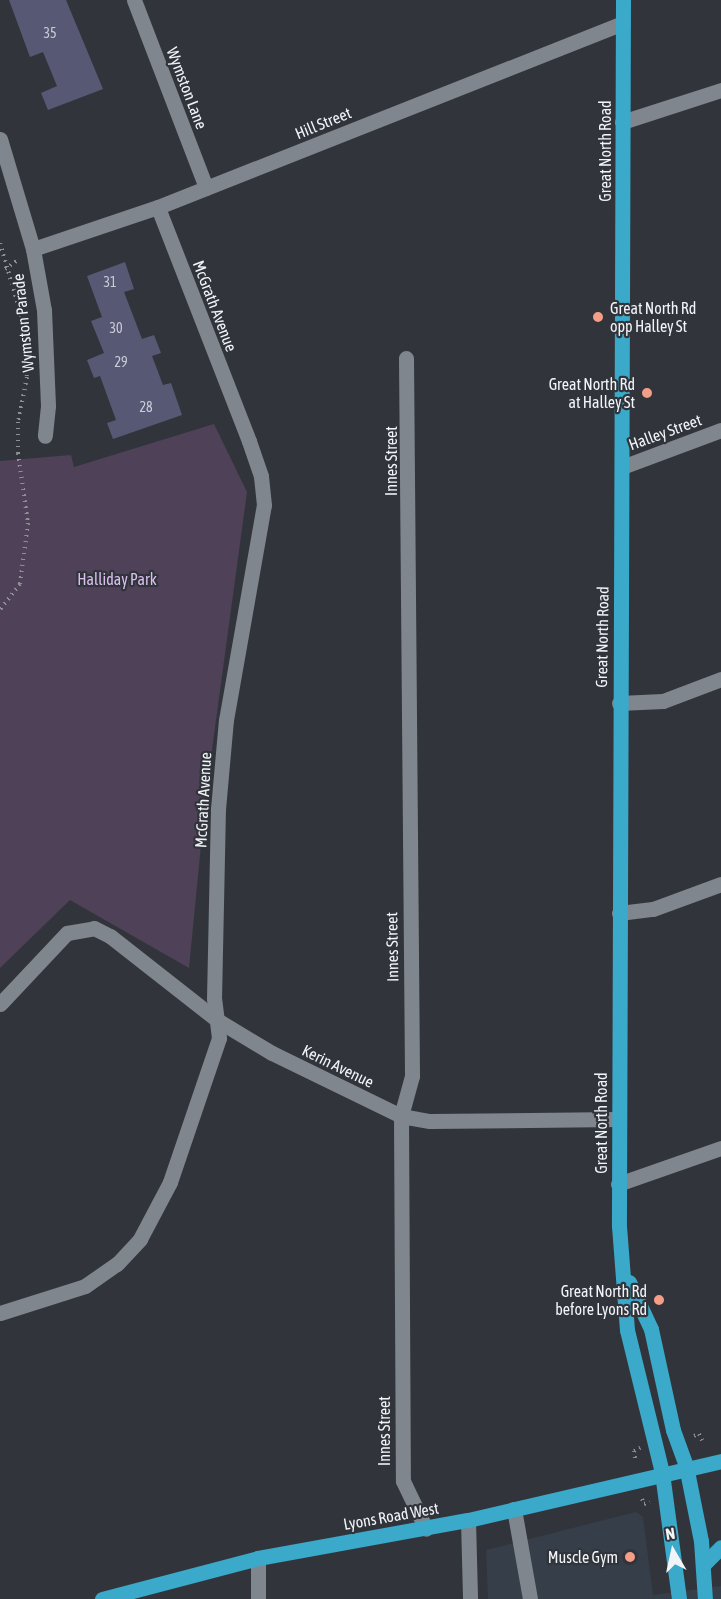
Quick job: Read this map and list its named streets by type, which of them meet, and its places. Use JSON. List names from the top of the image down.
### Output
{
  "streets": {
    "main road": ["Great North Road", "Lyons Road West"],
    "street": [
      "Wymston Lane",
      "Hill Street",
      "McGrath Avenue",
      "Wymston Parade",
      "Halley Street",
      "Innes Street",
      "Kerin Avenue"
    ]
  },
  "crossings": [
    ["Wymston Lane", "Hill Street"],
    ["Hill Street", "Great North Road"],
    ["Hill Street", "McGrath Avenue"],
    ["Hill Street", "Wymston Parade"],
    ["Great North Road", "Halley Street"],
    ["Great North Road", "Kerin Avenue"],
    ["Great North Road", "Lyons Road West"],
    ["McGrath Avenue", "Kerin Avenue"],
    ["Innes Street", "Kerin Avenue"],
    ["Innes Street", "Lyons Road West"]
  ],
  "parks": ["Halliday Park"],
  "places": [
    "Great North Rd opp Halley St",
    "Great North Rd at Halley St",
    "Great North Rd before Lyons Rd",
    "Muscle Gym"
  ],
  "house_numbers": [
    "35",
    "31",
    "30",
    "29",
    "28"
  ],
  "north": "top"
}
